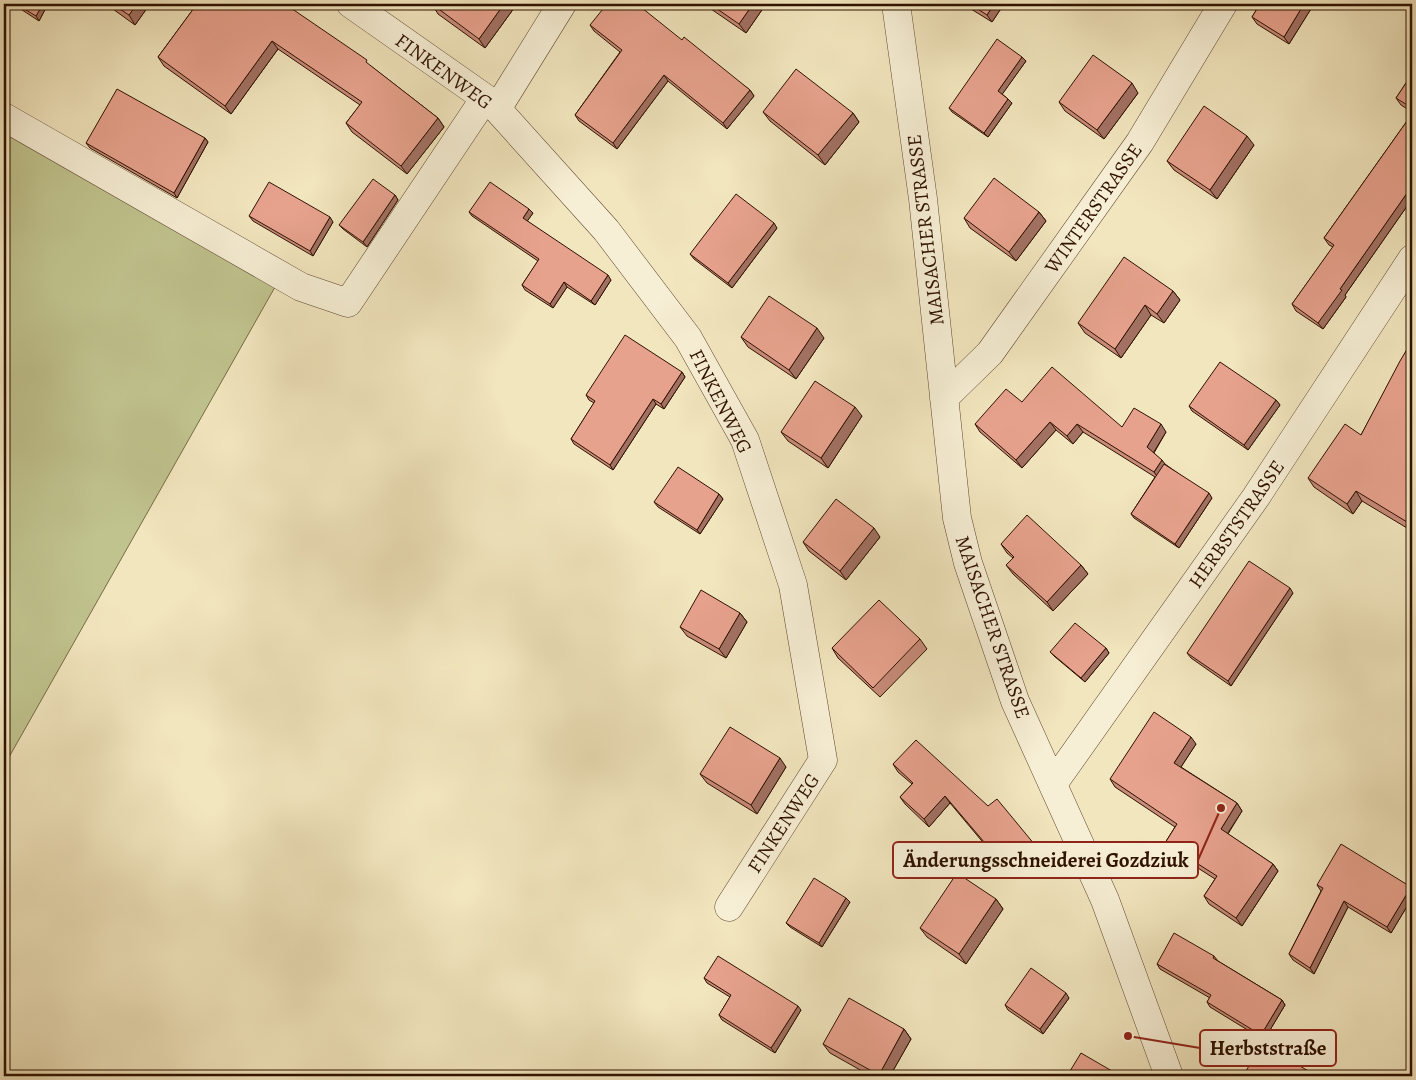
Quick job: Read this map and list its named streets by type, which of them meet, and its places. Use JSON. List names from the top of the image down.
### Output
{
  "streets": {
    "street": [
      "FINKENWEG",
      "WINTERSTRASSE",
      "MAISACHER STRASSE",
      "HERBSTSTRASSE"
    ]
  },
  "crossings": [
    ["WINTERSTRASSE", "MAISACHER STRASSE"],
    ["MAISACHER STRASSE", "HERBSTSTRASSE"]
  ],
  "places": ["Änderungsschneiderei Gozdziuk", "Herbststraße"]
}
